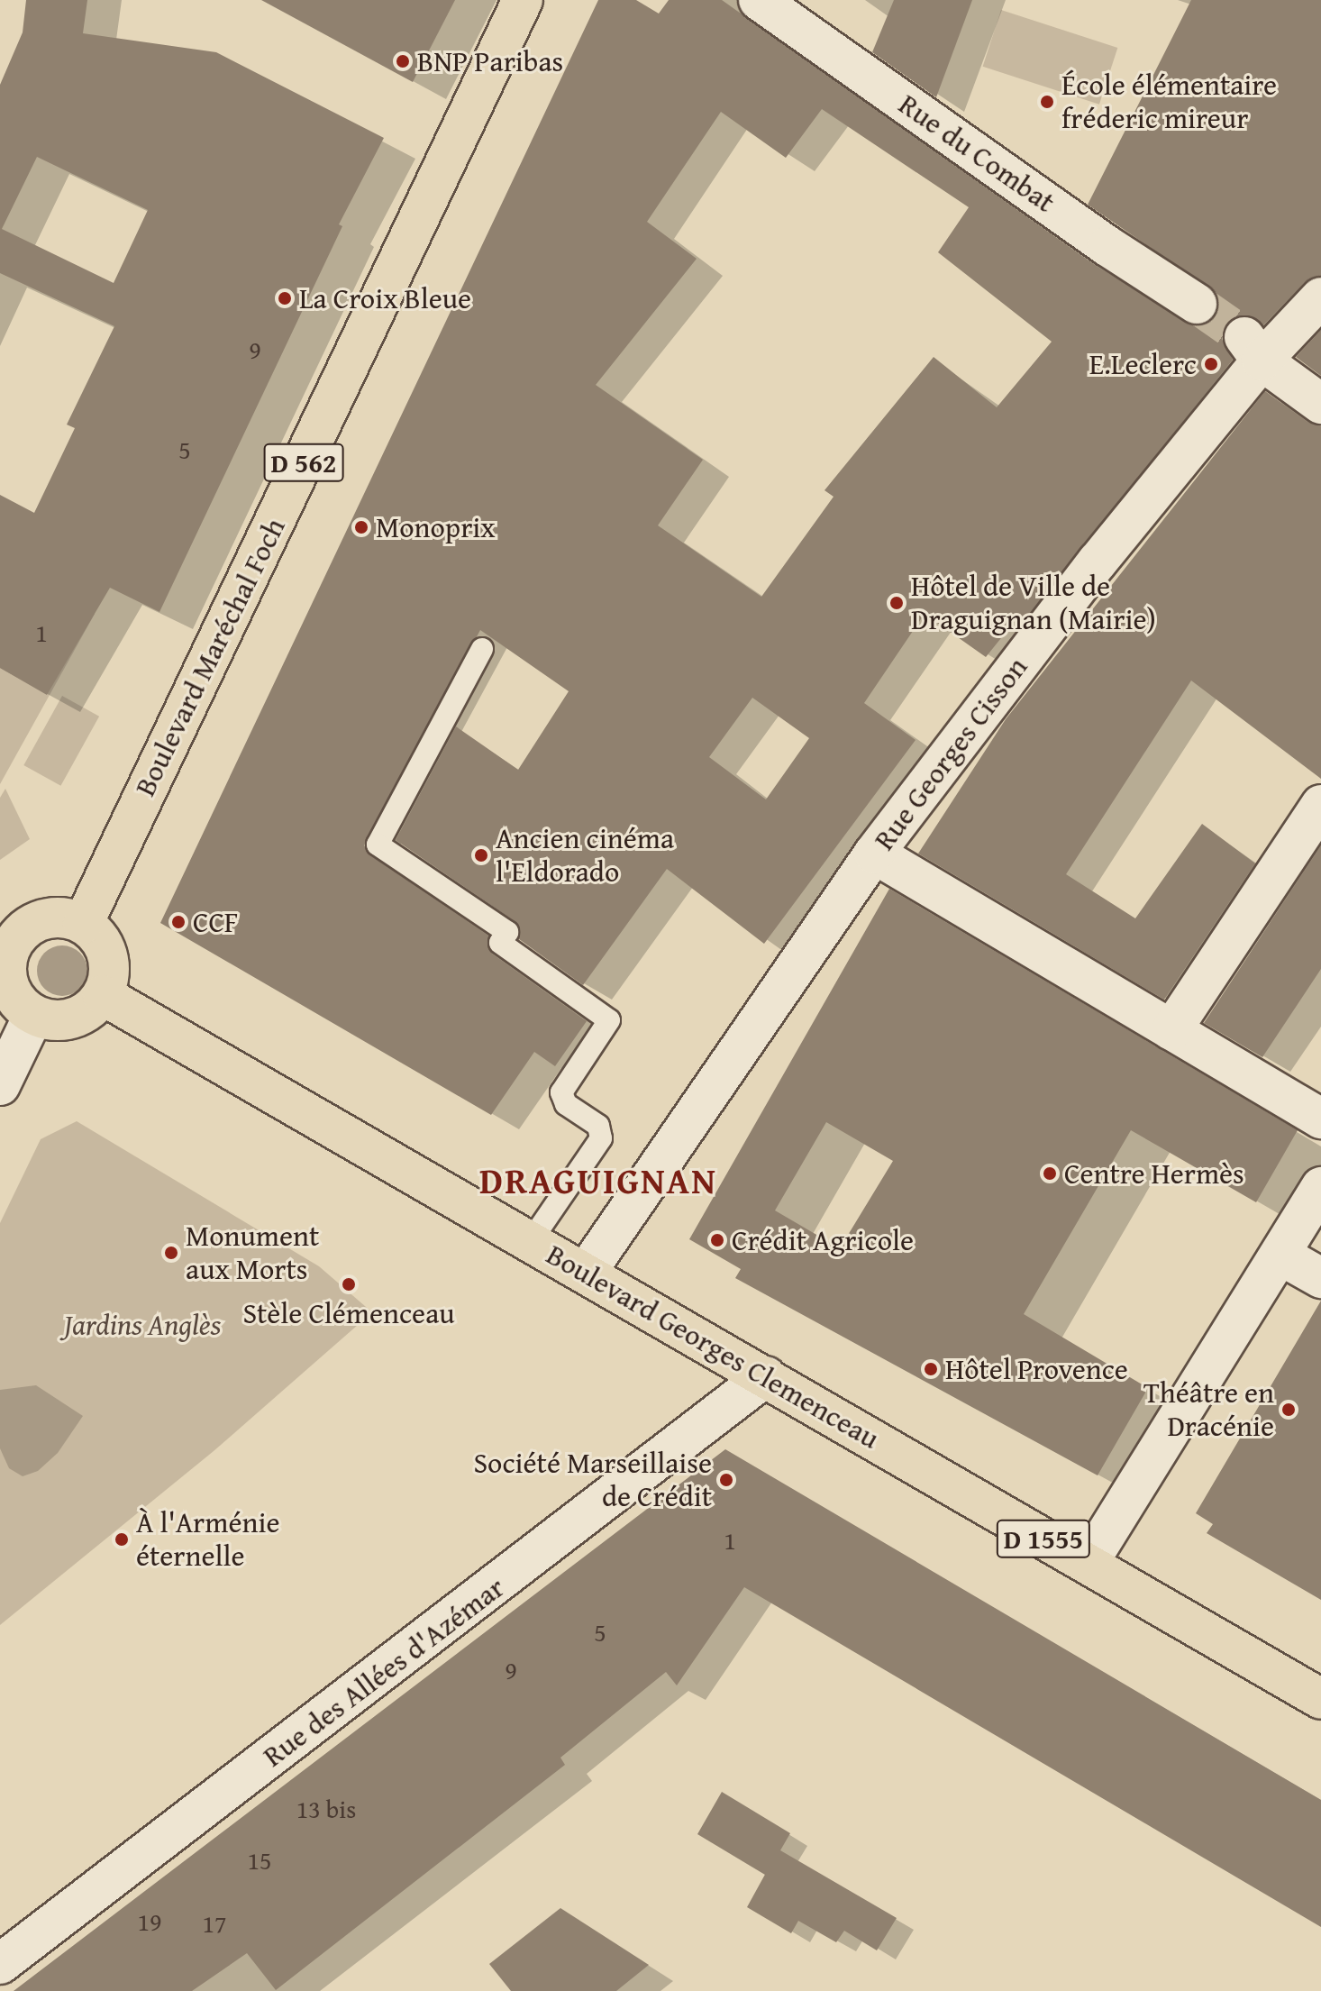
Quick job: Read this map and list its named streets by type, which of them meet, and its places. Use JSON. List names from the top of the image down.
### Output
{
  "streets": {
    "main road": [
      "D 562",
      "Boulevard Maréchal Foch",
      "Boulevard Georges Clemenceau",
      "D 1555"
    ],
    "street": ["Rue du Combat", "Rue Georges Cisson", "Rue des Allées d'Azémar"]
  },
  "crossings": [
    ["Boulevard Maréchal Foch", "Boulevard Georges Clemenceau"],
    ["Rue Georges Cisson", "Boulevard Georges Clemenceau"],
    ["Boulevard Georges Clemenceau", "Rue des Allées d'Azémar"]
  ],
  "districts": ["DRAGUIGNAN"],
  "parks": ["Jardins Anglès"],
  "places": [
    "BNP Paribas",
    "École élémentaire fréderic mireur",
    "La Croix Bleue",
    "E.Leclerc",
    "Monoprix",
    "Hôtel de Ville de Draguignan (Mairie)",
    "Ancien cinéma l'Eldorado",
    "CCF",
    "Centre Hermès",
    "Crédit Agricole",
    "Monument aux Morts",
    "Stèle Clémenceau",
    "Hôtel Provence",
    "Théâtre en Dracénie",
    "Société Marseillaise de Crédit",
    "À l'Arménie éternelle"
  ],
  "house_numbers": [
    "9",
    "5",
    "1",
    "1",
    "5",
    "9",
    "13 bis",
    "15",
    "19",
    "17"
  ]
}
